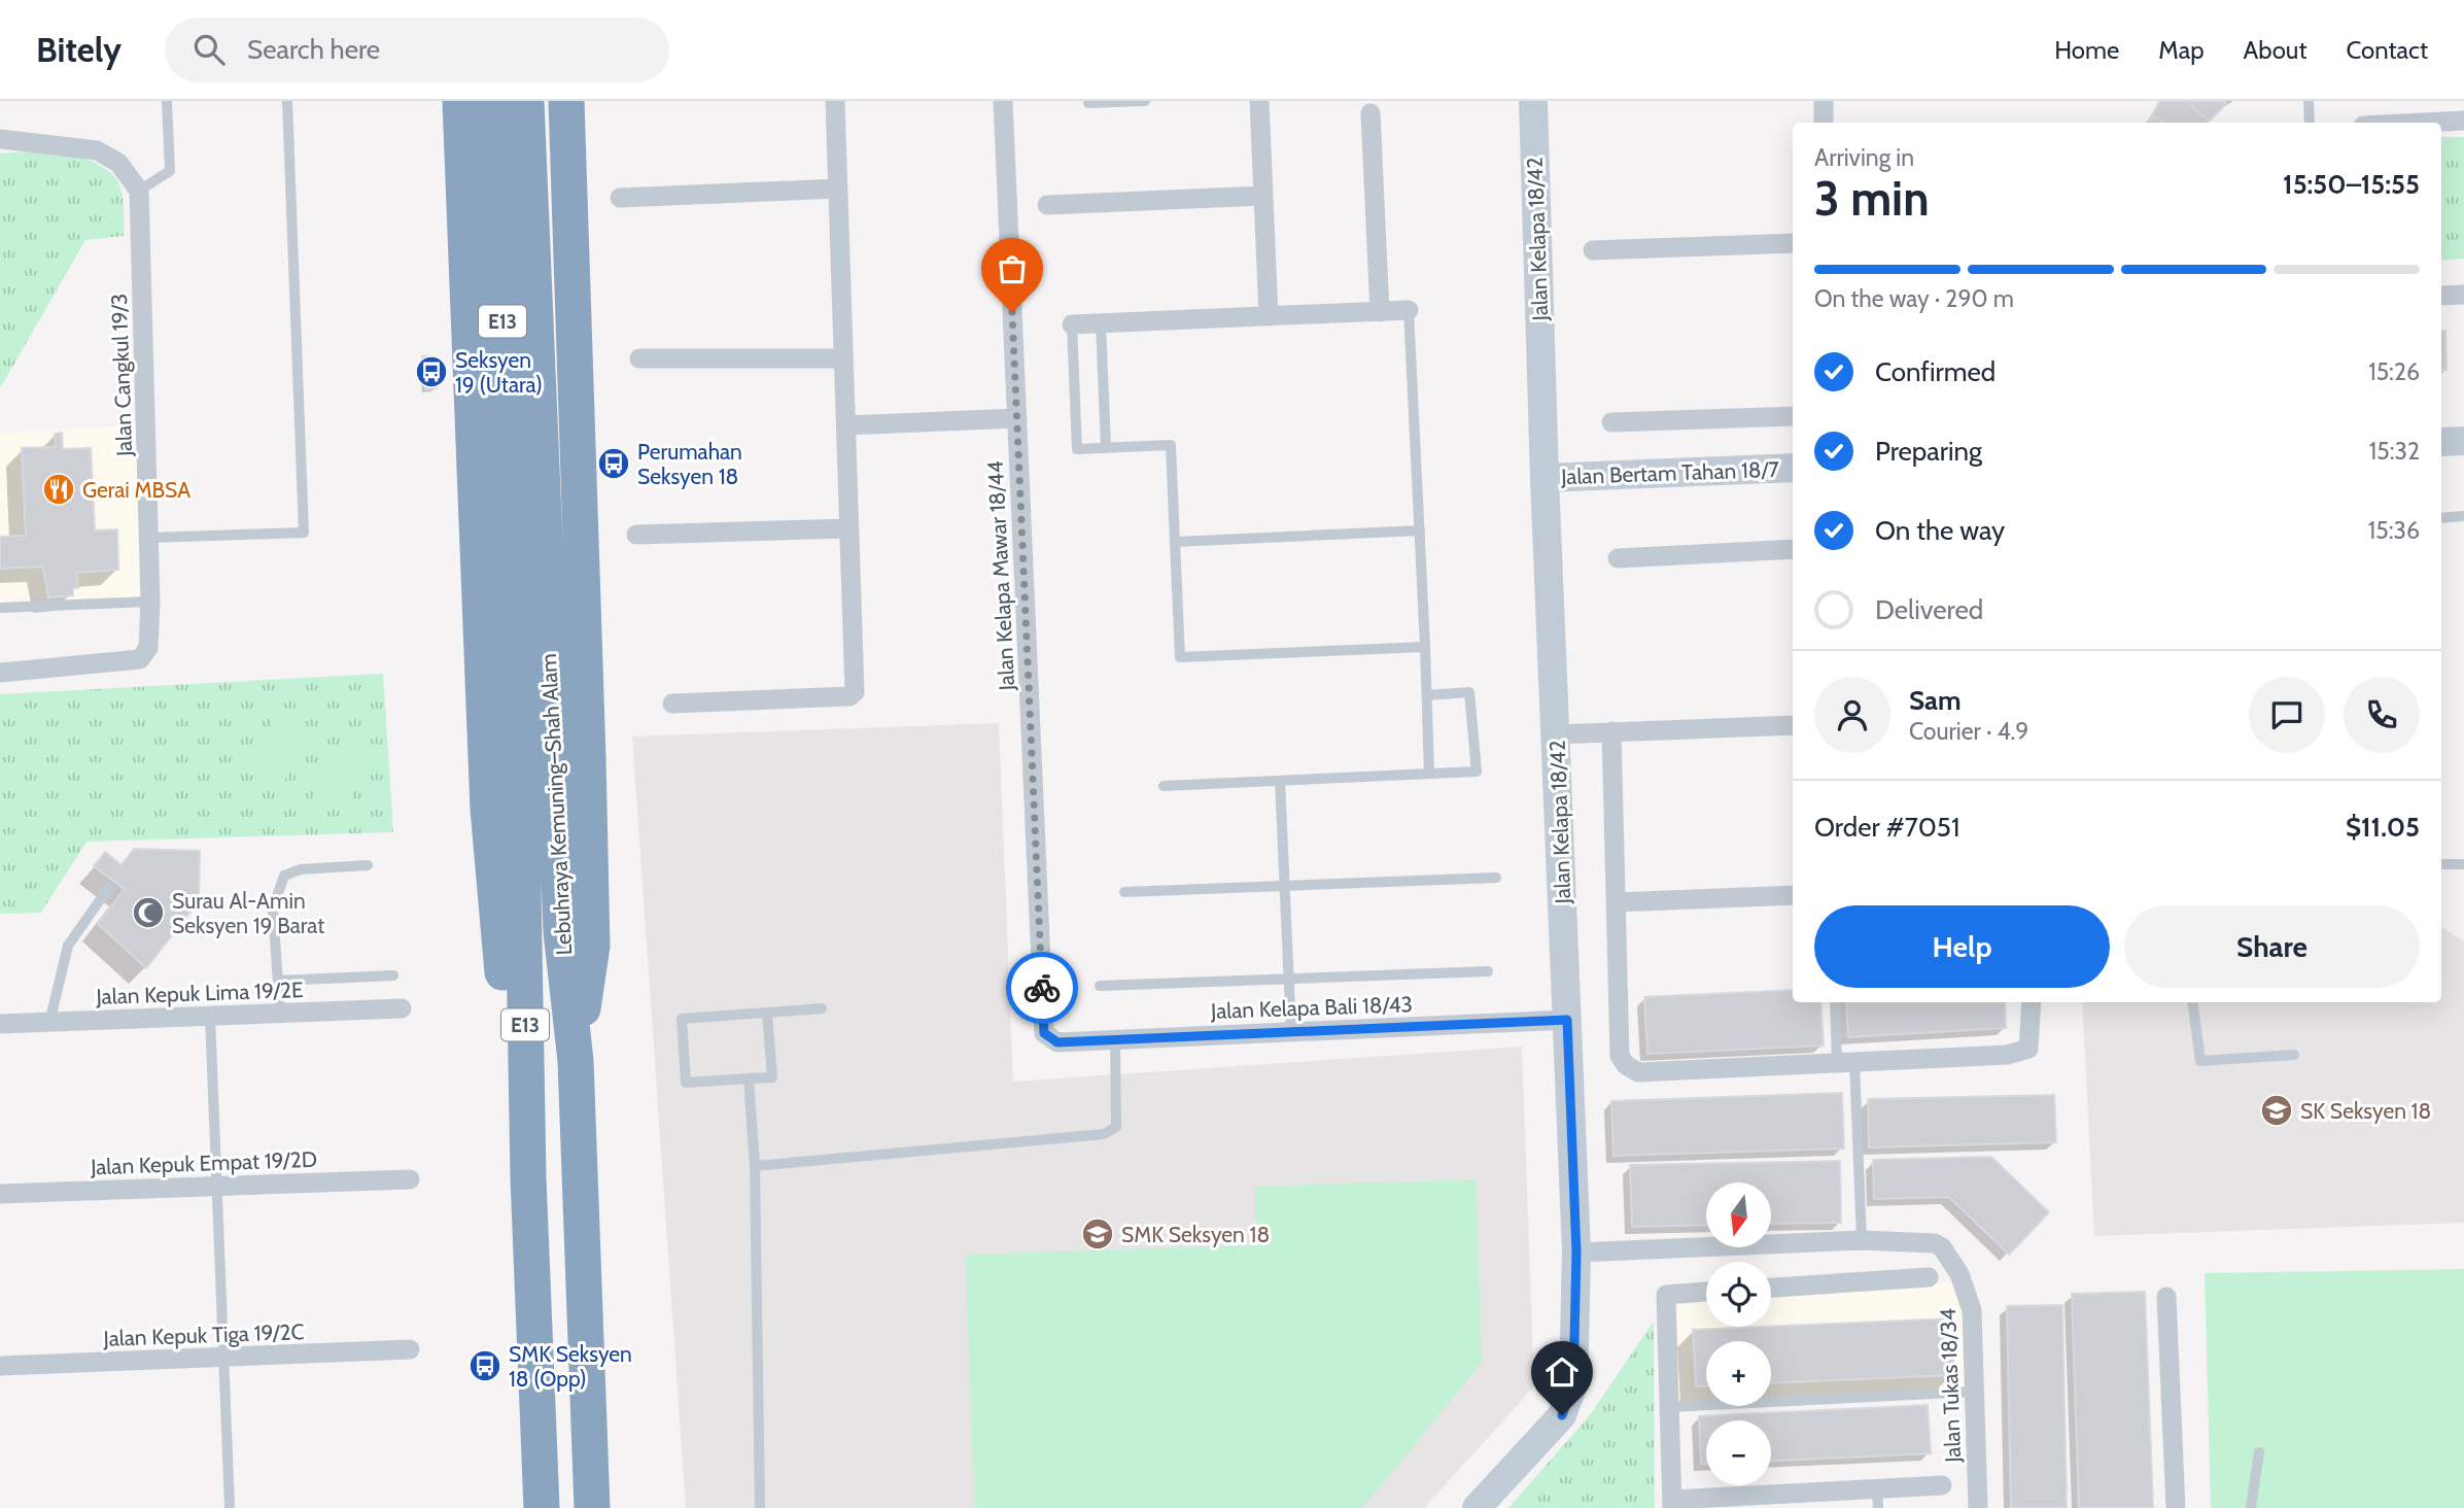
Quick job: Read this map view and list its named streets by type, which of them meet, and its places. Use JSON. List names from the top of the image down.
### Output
{
  "streets": {
    "highway": ["E13", "Lebuhraya Kemuning–Shah Alam"],
    "street": [
      "Jalan Kelapa 18/42",
      "Jalan Cangkul 19/3",
      "Jalan Bertam Tahan 18/7",
      "Jalan Kelapa Mawar 18/44",
      "Jalan Kepuk Lima 19/2E",
      "Jalan Kelapa Bali 18/43",
      "Jalan Kepuk Empat 19/2D",
      "Jalan Kepuk Tiga 19/2C",
      "Jalan Tukas 18/34"
    ]
  },
  "crossings": [
    ["Jalan Kelapa 18/42", "Jalan Bertam Tahan 18/7"],
    ["Jalan Kelapa 18/42", "Jalan Kelapa Bali 18/43"],
    ["Jalan Kelapa 18/42", "Jalan Tukas 18/34"],
    ["Jalan Kelapa Mawar 18/44", "Jalan Kelapa Bali 18/43"]
  ],
  "places": {
    "bus stop": ["Seksyen 19 (Utara)", "Perumahan Seksyen 18", "SMK Seksyen 18 (Opp)"],
    "restaurant": ["Gerai MBSA"],
    "mosque": ["Surau Al-Amin Seksyen 19 Barat"],
    "school or university": ["SK Seksyen 18", "SMK Seksyen 18"]
  },
  "north": "bottom",
  "page": {
    "header": "Bitely",
    "search": "Search here",
    "nav": [
      "Home",
      "Map",
      "About",
      "Contact"
    ],
    "heading": ["3 min", "Arriving in", "15:50–15:55"],
    "panel": [
      "Sam",
      "Courier · 4.9",
      "Order #7051",
      "$11.05"
    ],
    "bar": "On the way · 290 m",
    "list": [
      ["Confirmed", "15:26"],
      ["Preparing", "15:32"],
      ["On the way", "15:36"],
      "Delivered"
    ],
    "buttons": ["Help", "Share"],
    "map_buttons": ["+", "−"]
  }
}
